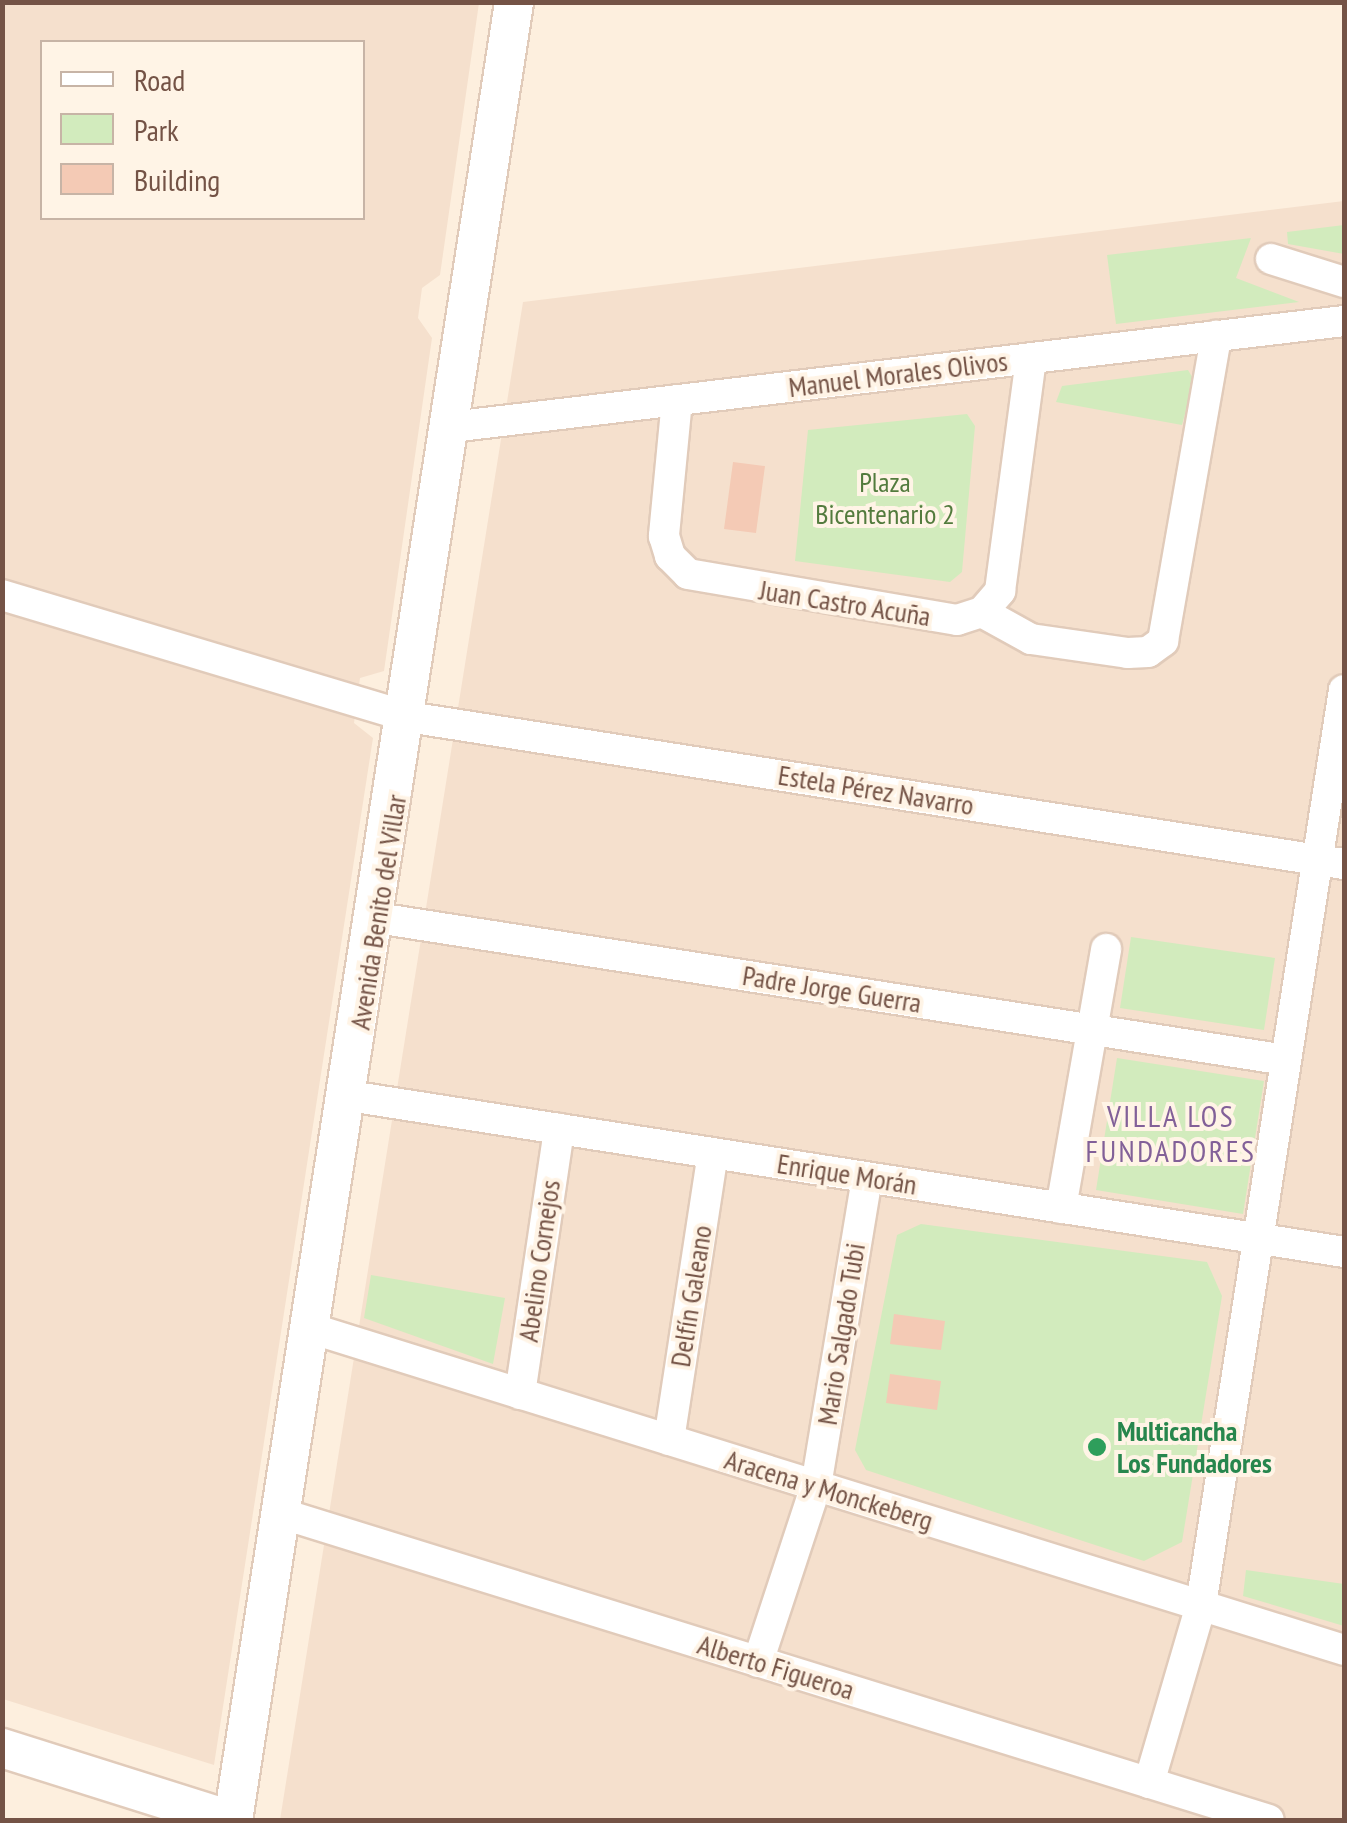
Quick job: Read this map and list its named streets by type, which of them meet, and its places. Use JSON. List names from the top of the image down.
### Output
{
  "streets": {
    "street": [
      "Manuel Morales Olivos",
      "Juan Castro Acuña",
      "Estela Pérez Navarro",
      "Avenida Benito del Villar",
      "Padre Jorge Guerra",
      "Enrique Morán",
      "Abelino Cornejos",
      "Delfín Galeano",
      "Mario Salgado Tubi",
      "Aracena y Monckeberg",
      "Alberto Figueroa"
    ]
  },
  "crossings": [
    ["Manuel Morales Olivos", "Juan Castro Acuña"],
    ["Manuel Morales Olivos", "Avenida Benito del Villar"],
    ["Estela Pérez Navarro", "Avenida Benito del Villar"],
    ["Avenida Benito del Villar", "Padre Jorge Guerra"],
    ["Avenida Benito del Villar", "Enrique Morán"],
    ["Avenida Benito del Villar", "Aracena y Monckeberg"],
    ["Avenida Benito del Villar", "Alberto Figueroa"],
    ["Enrique Morán", "Abelino Cornejos"],
    ["Enrique Morán", "Delfín Galeano"],
    ["Enrique Morán", "Mario Salgado Tubi"],
    ["Abelino Cornejos", "Aracena y Monckeberg"],
    ["Delfín Galeano", "Aracena y Monckeberg"],
    ["Mario Salgado Tubi", "Aracena y Monckeberg"],
    ["Mario Salgado Tubi", "Alberto Figueroa"]
  ],
  "districts": ["VILLA LOS FUNDADORES"],
  "parks": ["Plaza Bicentenario 2"],
  "places": ["Multicancha Los Fundadores"],
  "legend": ["Road", "Park", "Building"]
}
